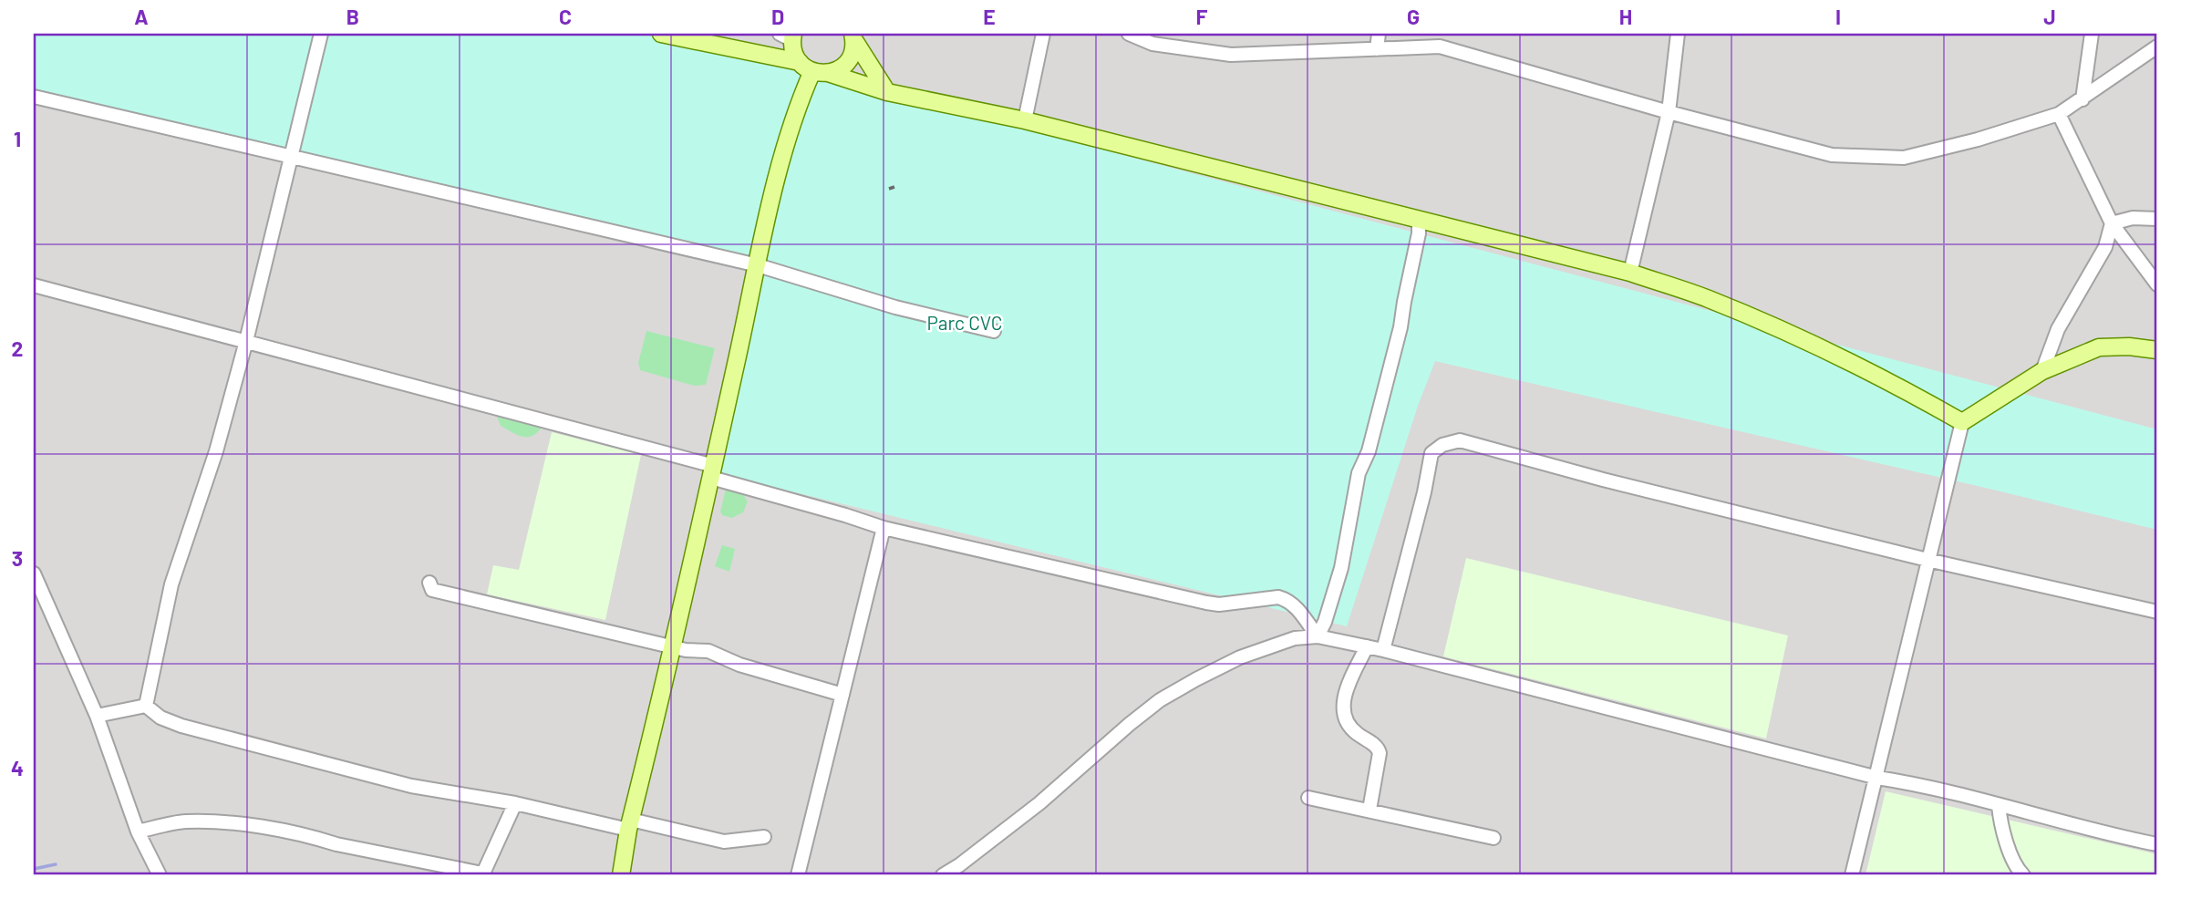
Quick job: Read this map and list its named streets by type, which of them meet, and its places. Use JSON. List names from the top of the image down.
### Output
{
  "parks": ["Parc CVC"],
  "grid": {
    "columns": [
      "A",
      "B",
      "C",
      "D",
      "E",
      "F",
      "G",
      "H",
      "I",
      "J"
    ],
    "rows": [
      "1",
      "2",
      "3",
      "4"
    ]
  }
}
